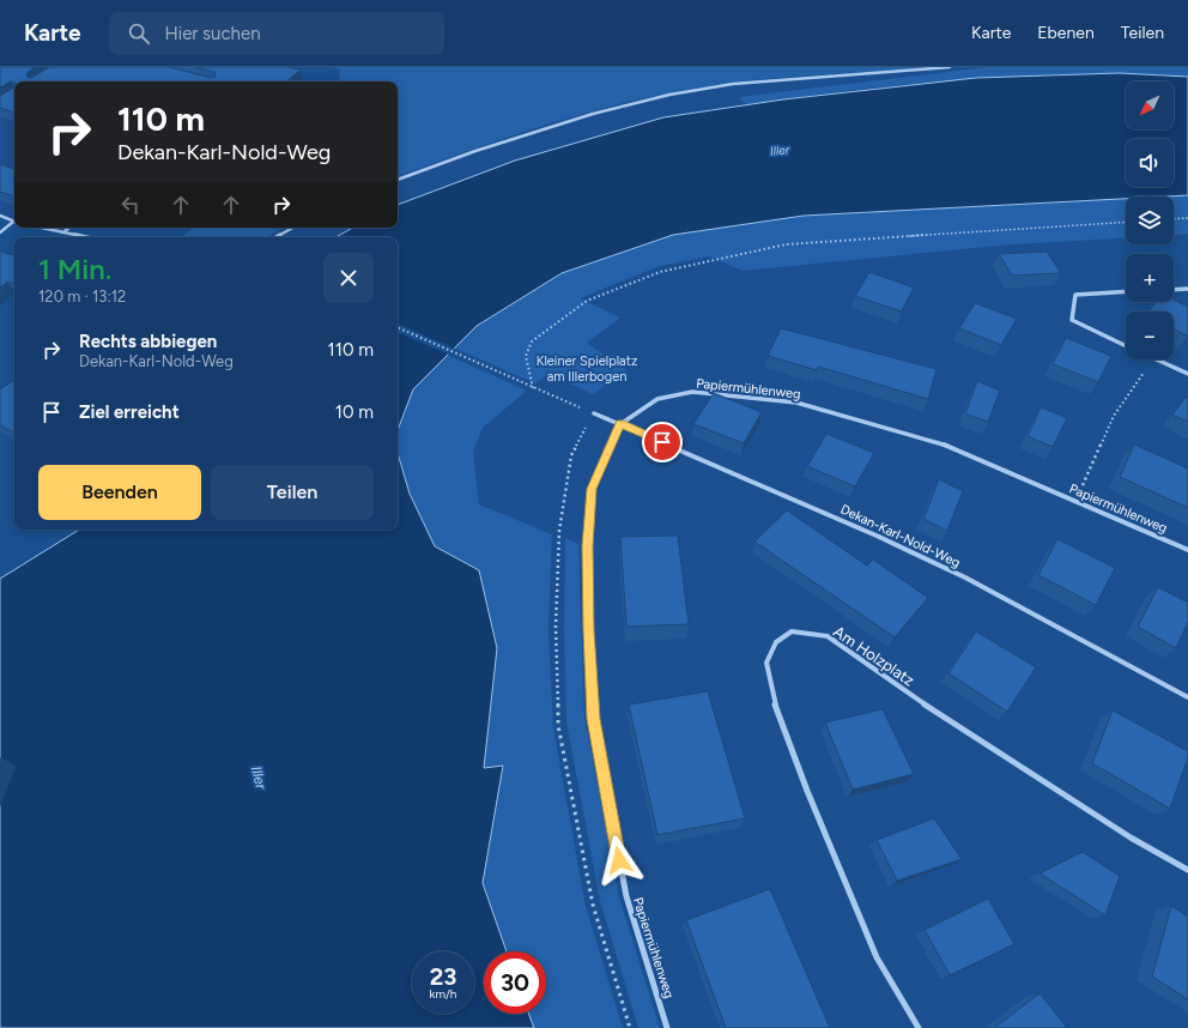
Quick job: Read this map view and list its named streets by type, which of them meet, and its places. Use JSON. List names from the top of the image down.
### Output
{
  "streets": {
    "street": ["Papiermühlenweg", "Dekan-Karl-Nold-Weg", "Am Holzplatz"]
  },
  "crossings": [
    ["Papiermühlenweg", "Dekan-Karl-Nold-Weg"]
  ],
  "water": ["Iller"],
  "parks": ["Kleiner Spielplatz am Illerbogen"],
  "north": "bottom left",
  "page": {
    "header": "Karte",
    "search": "Hier suchen",
    "nav": ["Karte", "Ebenen", "Teilen"],
    "map_buttons": ["+", "−"],
    "turn": ["110 m", "Dekan-Karl-Nold-Weg"],
    "heading": ["1 Min.", "120 m · 13:12"],
    "list": [
      {
        "name": "Rechts abbiegen",
        "note": "Dekan-Karl-Nold-Weg",
        "value": "110 m"
      },
      {
        "name": "Ziel erreicht",
        "value": "10 m"
      }
    ],
    "buttons": ["Beenden", "Teilen"],
    "speed": "23 km/h",
    "limit": "30"
  }
}
